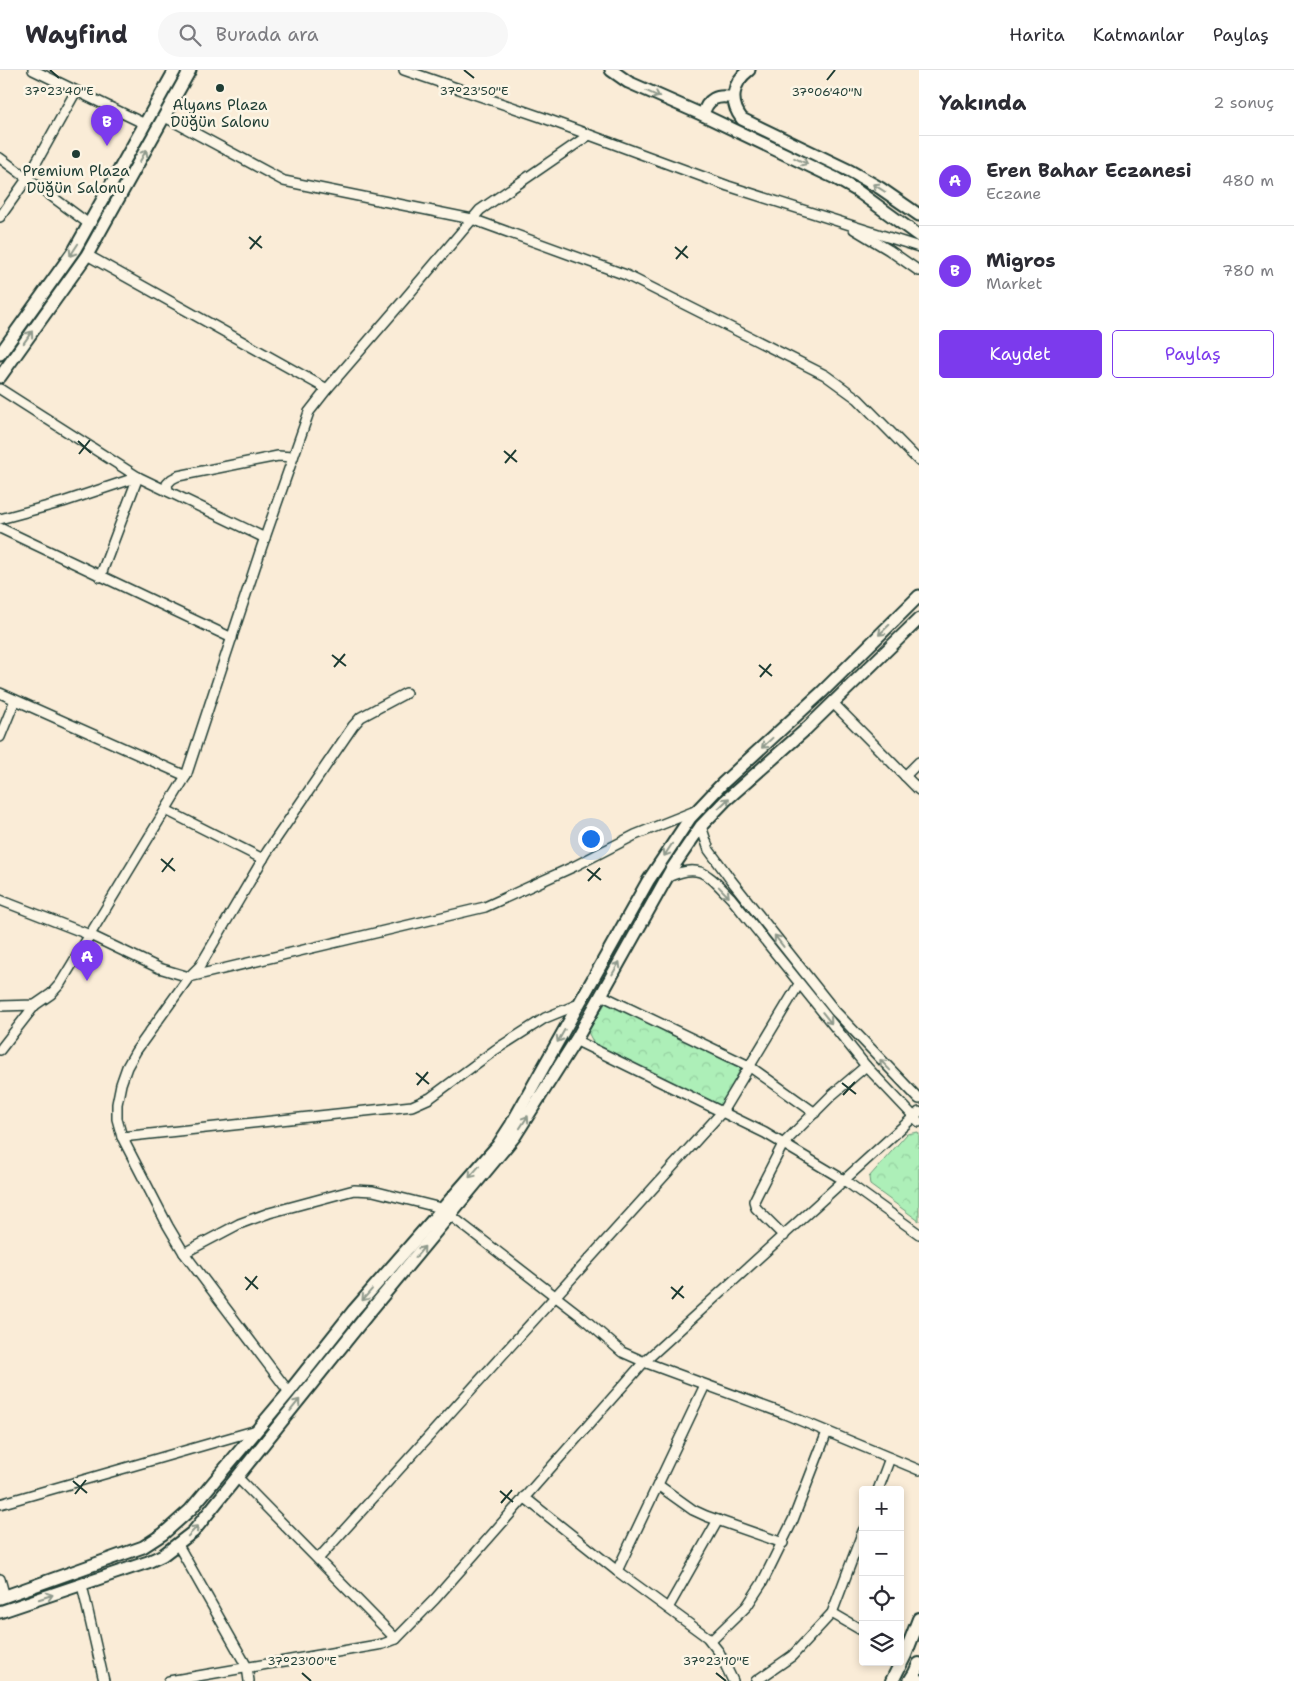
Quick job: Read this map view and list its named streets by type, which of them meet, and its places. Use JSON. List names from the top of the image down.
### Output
{
  "places": ["Alyans Plaza Düğün Salonu", "Premium Plaza Düğün Salonu"],
  "page": {
    "header": "Wayfind",
    "search": "Burada ara",
    "nav": ["Harita", "Katmanlar", "Paylaş"],
    "heading": ["Yakında", "2 sonuç"],
    "pins": ["B", "A"],
    "list": [
      {
        "mark": "A",
        "name": "Eren Bahar Eczanesi",
        "note": "Eczane",
        "value": "480 m"
      },
      {
        "mark": "B",
        "name": "Migros",
        "note": "Market",
        "value": "780 m"
      }
    ],
    "buttons": ["Kaydet", "Paylaş"],
    "map_buttons": ["+", "−"]
  },
  "coordinates": [
    "37°23'50\"E",
    "37°23'40\"E",
    "37°06'40\"N",
    "37°23'00\"E",
    "37°23'10\"E"
  ]
}
